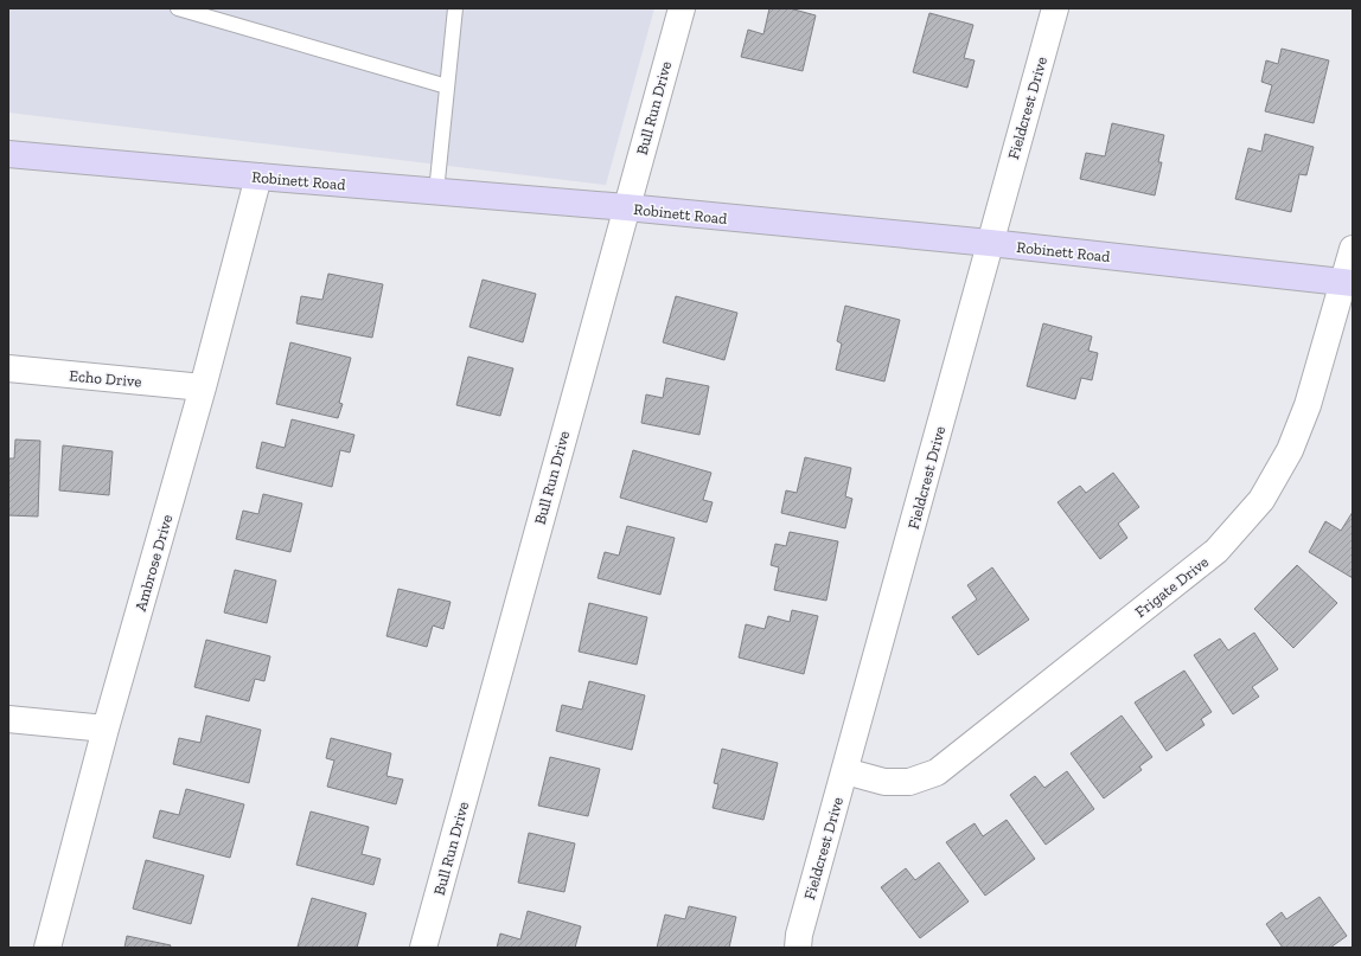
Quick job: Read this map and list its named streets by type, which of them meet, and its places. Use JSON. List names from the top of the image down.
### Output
{
  "streets": {
    "street": [
      "Bull Run Drive",
      "Fieldcrest Drive",
      "Robinett Road",
      "Echo Drive",
      "Ambrose Drive",
      "Frigate Drive"
    ]
  },
  "crossings": [
    ["Bull Run Drive", "Robinett Road"],
    ["Fieldcrest Drive", "Robinett Road"],
    ["Fieldcrest Drive", "Frigate Drive"],
    ["Robinett Road", "Ambrose Drive"],
    ["Robinett Road", "Frigate Drive"],
    ["Echo Drive", "Ambrose Drive"]
  ]
}
